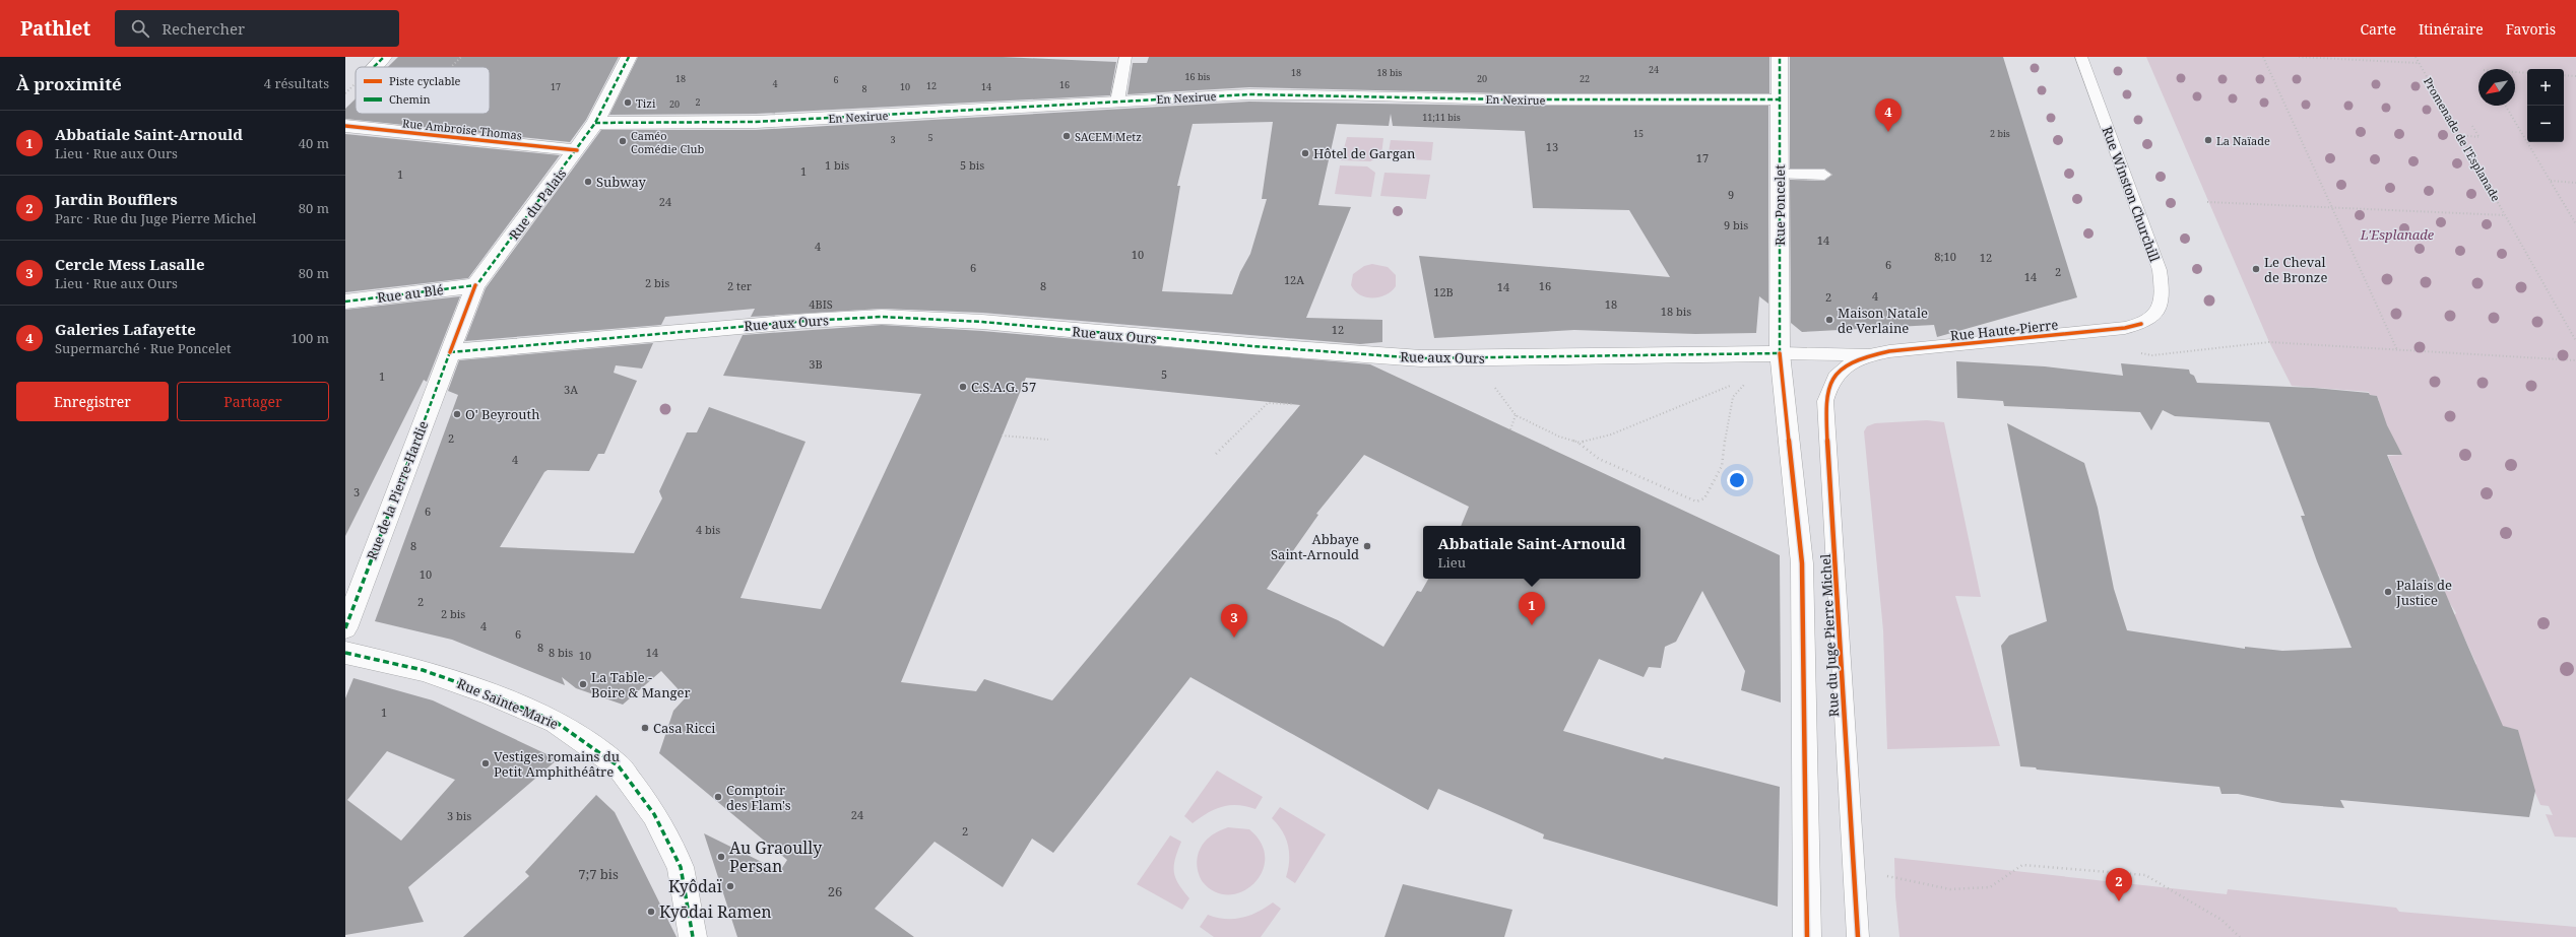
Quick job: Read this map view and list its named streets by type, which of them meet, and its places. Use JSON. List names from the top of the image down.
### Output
{
  "streets": {
    "street": [
      "En Nexirue",
      "Rue Ambroise Thomas",
      "Rue du Palais",
      "Rue Poncelet",
      "Rue au Blé",
      "Rue aux Ours",
      "Rue de la Pierre-Hardie",
      "Rue du Juge Pierre Michel",
      "Rue Sainte-Marie"
    ],
    "lane": ["Rue Winston Churchill", "Rue Haute-Pierre"],
    "path": ["Promenade de l'Esplanade"]
  },
  "crossings": [
    ["En Nexirue", "Rue du Palais"],
    ["En Nexirue", "Rue Poncelet"],
    ["Rue Ambroise Thomas", "Rue du Palais"],
    ["Rue Winston Churchill", "Rue Haute-Pierre"],
    ["Rue du Palais", "Rue au Blé"],
    ["Rue du Palais", "Rue aux Ours"],
    ["Rue du Palais", "Rue de la Pierre-Hardie"],
    ["Rue Poncelet", "Rue aux Ours"],
    ["Rue Poncelet", "Rue Haute-Pierre"],
    ["Rue Poncelet", "Rue du Juge Pierre Michel"],
    ["Rue aux Ours", "Rue Haute-Pierre"],
    ["Rue aux Ours", "Rue de la Pierre-Hardie"],
    ["Rue aux Ours", "Rue du Juge Pierre Michel"],
    ["Rue Haute-Pierre", "Rue du Juge Pierre Michel"]
  ],
  "parks": ["L'Esplanade"],
  "places": [
    "Tizi",
    "SACEM Metz",
    "La Naïade",
    "Caméo Comédie Club",
    "Hôtel de Gargan",
    "Subway",
    "Le Cheval de Bronze",
    "Maison Natale de Verlaine",
    "C.S.A.G. 57",
    "O' Beyrouth",
    "Abbaye Saint-Arnould",
    "Palais de Justice",
    "La Table - Boire & Manger",
    "Casa Ricci",
    "Vestiges romains du Petit Amphithéâtre",
    "Comptoir des Flam's",
    "Au Graoully Persan",
    "Kyôdaï",
    "Kyōdai Ramen"
  ],
  "house_numbers": [
    "24",
    "18",
    "18 bis",
    "16 bis",
    "18",
    "20",
    "22",
    "6",
    "4",
    "16",
    "12",
    "17",
    "10",
    "14",
    "8",
    "2",
    "20",
    "11;11 bis",
    "15",
    "2 bis",
    "5",
    "3",
    "13",
    "17",
    "1 bis",
    "5 bis",
    "1",
    "1",
    "9",
    "24",
    "9 bis",
    "14",
    "4",
    "10",
    "8;10",
    "12",
    "6",
    "6",
    "2",
    "14",
    "12A",
    "2 bis",
    "2 ter",
    "8",
    "16",
    "14",
    "12B",
    "4",
    "2",
    "4BIS",
    "18",
    "18 bis",
    "12",
    "3B",
    "5",
    "1",
    "3A",
    "2",
    "4",
    "3",
    "6",
    "4 bis",
    "8",
    "10",
    "2",
    "2 bis",
    "4",
    "6",
    "8",
    "8 bis",
    "14",
    "10",
    "1",
    "24",
    "3 bis",
    "2",
    "7;7 bis",
    "26"
  ],
  "legend": ["Piste cyclable", "Chemin"],
  "north": "bottom left",
  "page": {
    "header": "Pathlet",
    "search": "Rechercher",
    "nav": ["Carte", "Itinéraire", "Favoris"],
    "heading": ["À proximité", "4 résultats"],
    "map_buttons": ["+", "−"],
    "pins": [
      "4",
      "1",
      "3",
      "2"
    ],
    "list": [
      {
        "mark": "1",
        "name": "Abbatiale Saint-Arnould",
        "note": "Lieu · Rue aux Ours",
        "value": "40 m"
      },
      {
        "mark": "2",
        "name": "Jardin Boufflers",
        "note": "Parc · Rue du Juge Pierre Michel",
        "value": "80 m"
      },
      {
        "mark": "3",
        "name": "Cercle Mess Lasalle",
        "note": "Lieu · Rue aux Ours",
        "value": "80 m"
      },
      {
        "mark": "4",
        "name": "Galeries Lafayette",
        "note": "Supermarché · Rue Poncelet",
        "value": "100 m"
      }
    ],
    "buttons": ["Enregistrer", "Partager"],
    "popup": ["Abbatiale Saint-Arnould", "Lieu"]
  }
}
